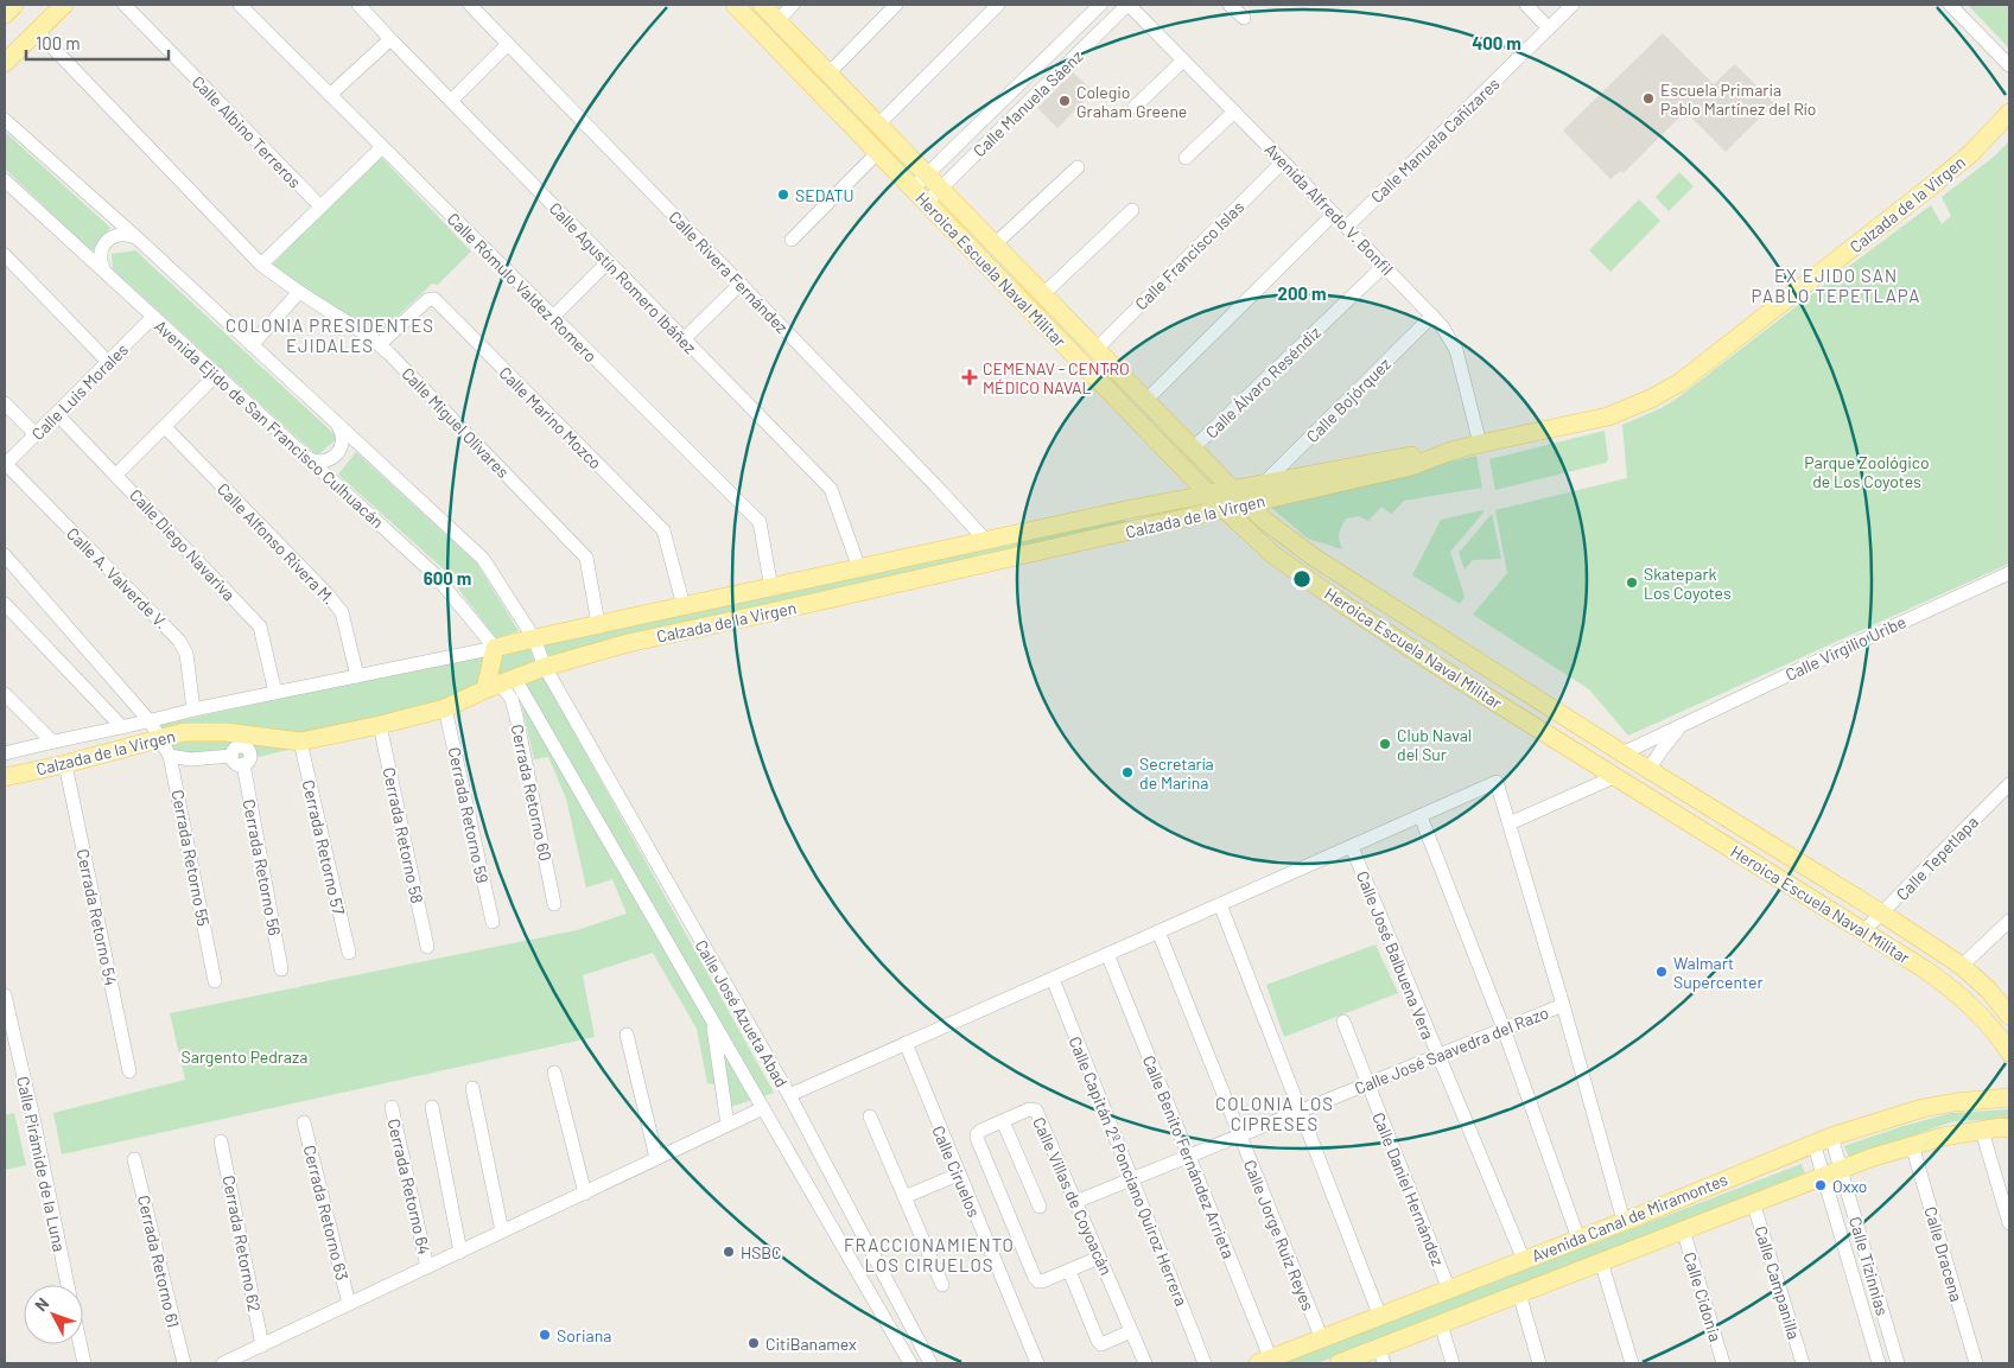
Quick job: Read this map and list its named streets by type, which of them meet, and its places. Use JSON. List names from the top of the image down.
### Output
{
  "streets": {
    "main road": ["Calzada de la Virgen", "Heroica Escuela Naval Militar", "Avenida Canal de Miramontes"],
    "street": [
      "Calle Manuela Sáenz",
      "Calle Albino Terreros",
      "Calle Manuela Cañizares",
      "Avenida Alfredo V. Bonfil",
      "Calle Francisco Islas",
      "Calle Rivera Fernández",
      "Calle Agustín Romero Ibáñez",
      "Calle Rómulo Valdez Romero",
      "Calle Álvaro Reséndiz",
      "Calle Luis Morales",
      "Calle Bojórquez",
      "Calle Marino Mozco",
      "Calle Miguel Olivares",
      "Avenida Ejido de San Francisco Culhuacán",
      "Calle Alfonso Rivera M.",
      "Calle Diego Navariva",
      "Calle A. Valverde V.",
      "Calle Virgilio Uribe",
      "Cerrada Retorno 60",
      "Cerrada Retorno 59",
      "Cerrada Retorno 58",
      "Cerrada Retorno 57",
      "Cerrada Retorno 55",
      "Calle Tepetlapa",
      "Cerrada Retorno 56",
      "Cerrada Retorno 54",
      "Calle José Balbuena Vera",
      "Calle José Azueta Abad",
      "Calle José Saavedra del Razo",
      "Calle Benito Fernández Arrieta",
      "Calle Pirámide de la Luna",
      "Calle Ciruelos",
      "Calle Capitán 2º Ponciano Quiroz Herrera",
      "Cerrada Retorno 64",
      "Calle Daniel Hernández",
      "Calle Villas de Coyoacán",
      "Cerrada Retorno 63",
      "Calle Jorge Ruiz Reyes",
      "Cerrada Retorno 62",
      "Calle Dracena",
      "Cerrada Retorno 61",
      "Calle Tizinnias",
      "Calle Campanilla",
      "Calle Cidonia"
    ]
  },
  "crossings": [
    ["Calle Manuela Sáenz", "Avenida Alfredo V. Bonfil"],
    ["Calle Manuela Sáenz", "Heroica Escuela Naval Militar"],
    ["Calle Manuela Cañizares", "Avenida Alfredo V. Bonfil"],
    ["Calzada de la Virgen", "Avenida Alfredo V. Bonfil"],
    ["Calzada de la Virgen", "Heroica Escuela Naval Militar"],
    ["Calzada de la Virgen", "Calle Rivera Fernández"],
    ["Calzada de la Virgen", "Calle Agustín Romero Ibáñez"],
    ["Calzada de la Virgen", "Calle Rómulo Valdez Romero"],
    ["Calzada de la Virgen", "Calle Bojórquez"],
    ["Calzada de la Virgen", "Calle Marino Mozco"],
    ["Calzada de la Virgen", "Calle Miguel Olivares"],
    ["Calzada de la Virgen", "Avenida Ejido de San Francisco Culhuacán"],
    ["Calzada de la Virgen", "Calle Alfonso Rivera M."],
    ["Calzada de la Virgen", "Calle Diego Navariva"],
    ["Calzada de la Virgen", "Calle A. Valverde V."],
    ["Calzada de la Virgen", "Cerrada Retorno 60"],
    ["Calzada de la Virgen", "Cerrada Retorno 59"],
    ["Calzada de la Virgen", "Cerrada Retorno 58"],
    ["Calzada de la Virgen", "Cerrada Retorno 57"],
    ["Calzada de la Virgen", "Cerrada Retorno 55"],
    ["Calzada de la Virgen", "Cerrada Retorno 54"],
    ["Calzada de la Virgen", "Calle José Azueta Abad"],
    ["Avenida Alfredo V. Bonfil", "Calle Francisco Islas"],
    ["Avenida Alfredo V. Bonfil", "Calle Álvaro Reséndiz"],
    ["Avenida Alfredo V. Bonfil", "Calle Bojórquez"],
    ["Calle Francisco Islas", "Heroica Escuela Naval Militar"],
    ["Heroica Escuela Naval Militar", "Calle Álvaro Reséndiz"],
    ["Heroica Escuela Naval Militar", "Calle Virgilio Uribe"],
    ["Heroica Escuela Naval Militar", "Calle Tepetlapa"],
    ["Calle Luis Morales", "Avenida Ejido de San Francisco Culhuacán"],
    ["Calle Luis Morales", "Calle Diego Navariva"],
    ["Calle Luis Morales", "Calle A. Valverde V."],
    ["Calle Marino Mozco", "Calle Miguel Olivares"],
    ["Cerrada Retorno 60", "Calle José Azueta Abad"],
    ["Cerrada Retorno 55", "Cerrada Retorno 56"],
    ["Calle José Balbuena Vera", "Calle José Saavedra del Razo"],
    ["Calle José Balbuena Vera", "Avenida Canal de Miramontes"],
    ["Calle José Saavedra del Razo", "Calle Benito Fernández Arrieta"],
    ["Calle José Saavedra del Razo", "Calle Capitán 2º Ponciano Quiroz Herrera"],
    ["Calle José Saavedra del Razo", "Calle Daniel Hernández"],
    ["Calle José Saavedra del Razo", "Calle Villas de Coyoacán"],
    ["Calle José Saavedra del Razo", "Calle Jorge Ruiz Reyes"],
    ["Calle Benito Fernández Arrieta", "Avenida Canal de Miramontes"],
    ["Calle Daniel Hernández", "Avenida Canal de Miramontes"],
    ["Avenida Canal de Miramontes", "Calle Jorge Ruiz Reyes"],
    ["Avenida Canal de Miramontes", "Calle Dracena"],
    ["Avenida Canal de Miramontes", "Calle Tizinnias"],
    ["Avenida Canal de Miramontes", "Calle Campanilla"],
    ["Avenida Canal de Miramontes", "Calle Cidonia"]
  ],
  "districts": [
    "EX EJIDO SAN PABLO TEPETLAPA",
    "COLONIA PRESIDENTES EJIDALES",
    "COLONIA LOS CIPRESES",
    "FRACCIONAMIENTO LOS CIRUELOS"
  ],
  "parks": ["Parque Zoológico de Los Coyotes", "Sargento Pedraza"],
  "places": {
    "other": [
      "Escuela Primaria Pablo Martínez del Río",
      "Colegio Graham Greene",
      "SEDATU",
      "Skatepark Los Coyotes",
      "Club Naval del Sur",
      "Secretaría de Marina",
      "Walmart Supercenter",
      "Oxxo",
      "HSBC",
      "Soriana",
      "CitiBanamex"
    ],
    "health": ["CEMENAV - CENTRO MÉDICO NAVAL"]
  },
  "scale_bar": "100 m",
  "north": "top left",
  "rings": ["400 m", "200 m", "600 m"]
}
